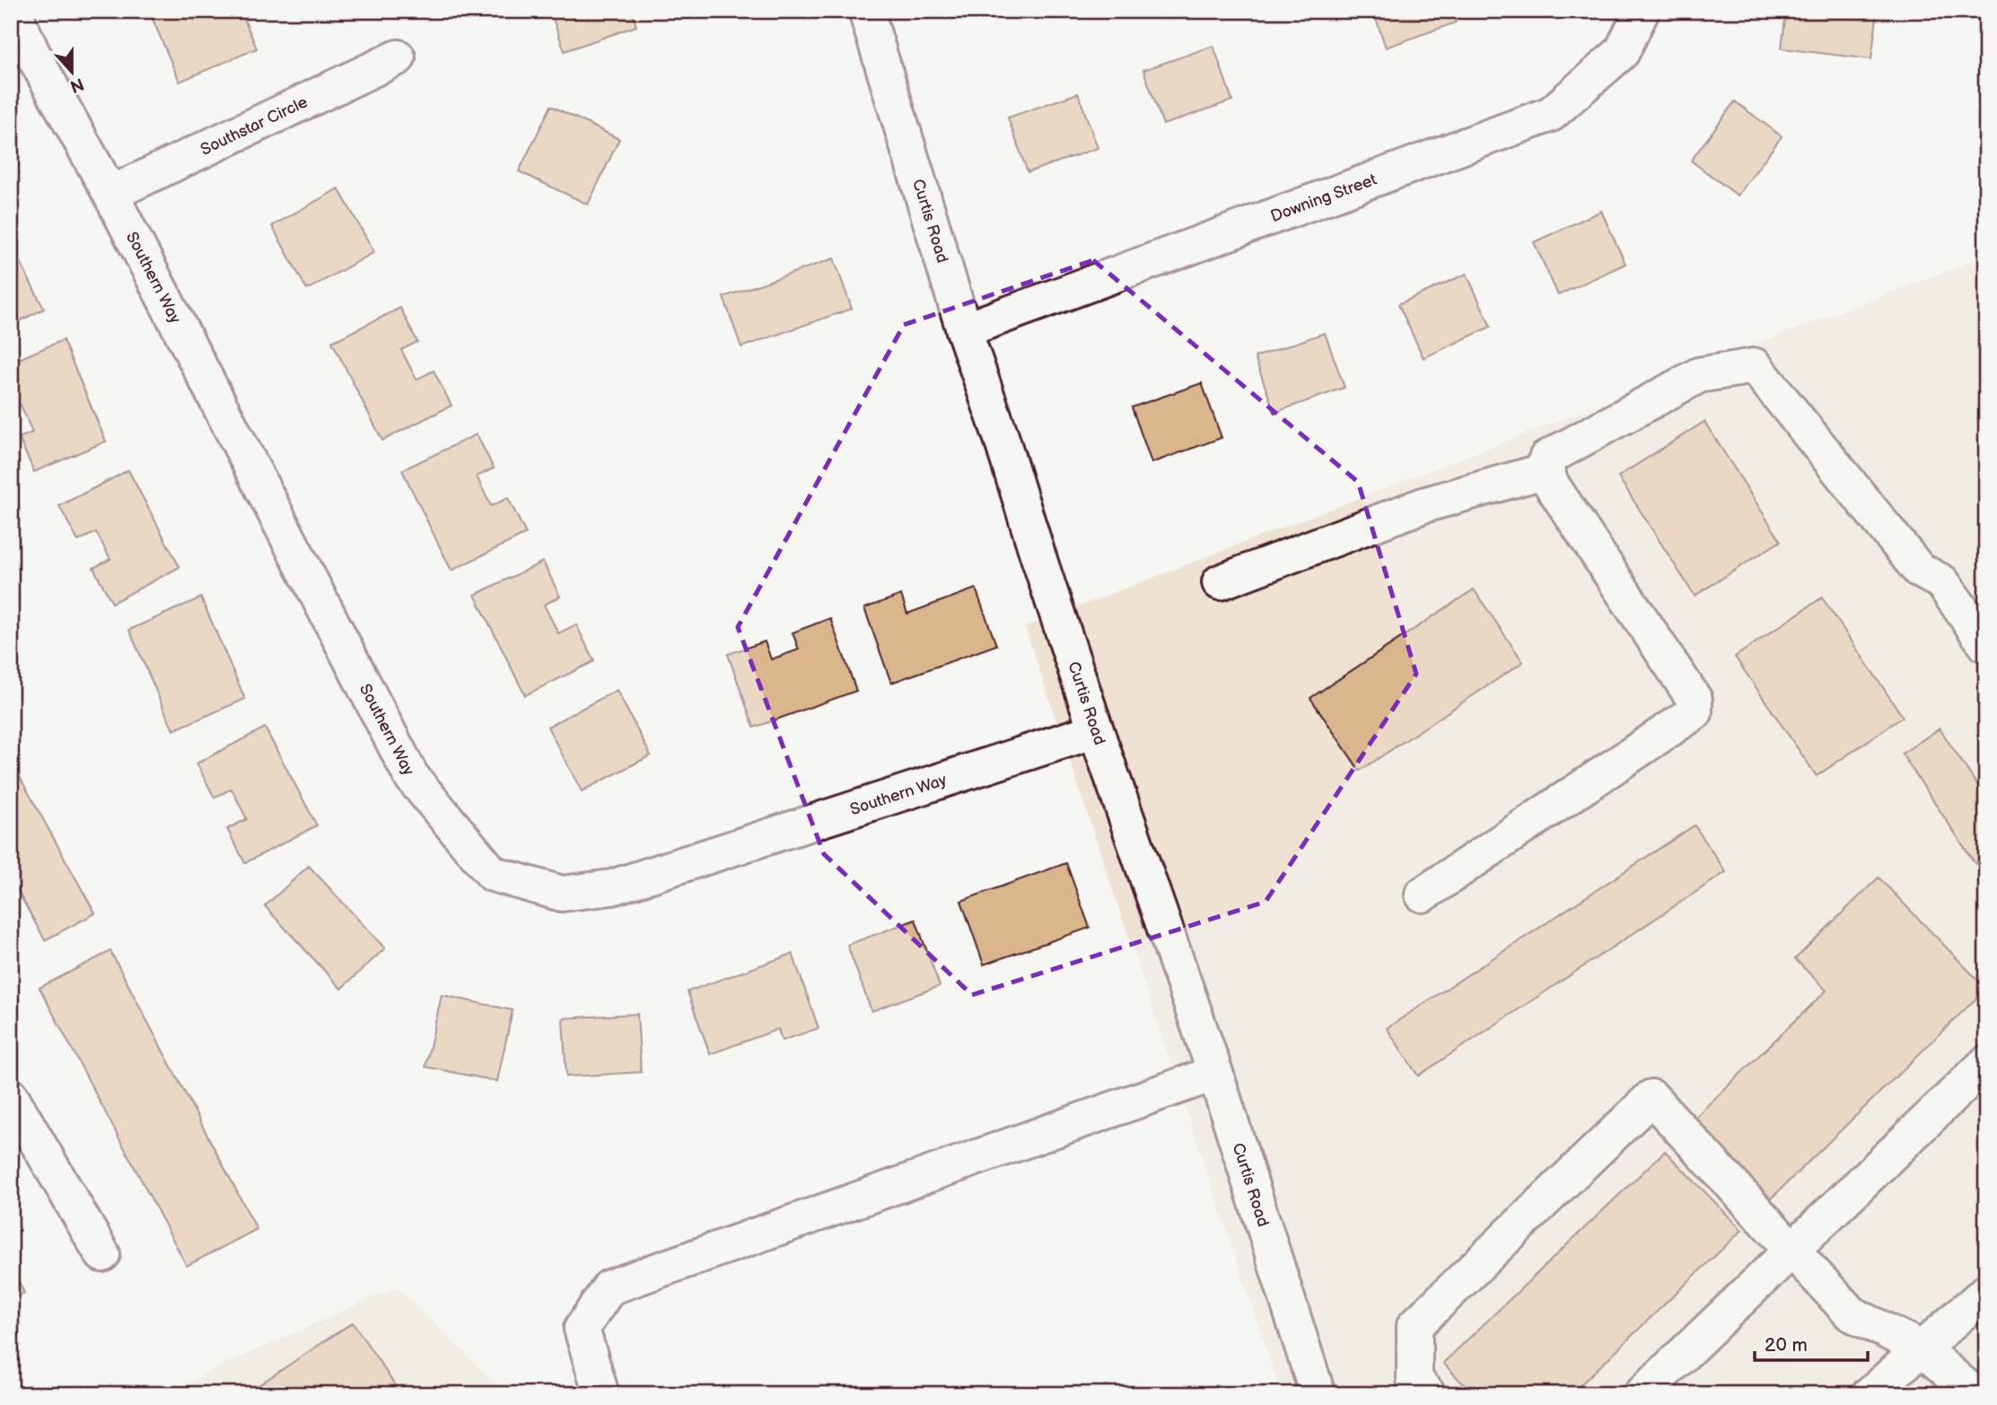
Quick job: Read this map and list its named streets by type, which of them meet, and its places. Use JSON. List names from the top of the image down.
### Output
{
  "streets": {
    "street": [
      "Southstar Circle",
      "Downing Street",
      "Curtis Road",
      "Southern Way"
    ]
  },
  "crossings": [
    ["Southstar Circle", "Southern Way"],
    ["Downing Street", "Curtis Road"],
    ["Curtis Road", "Southern Way"]
  ],
  "scale_bar": "20 m",
  "north": "bottom"
}
